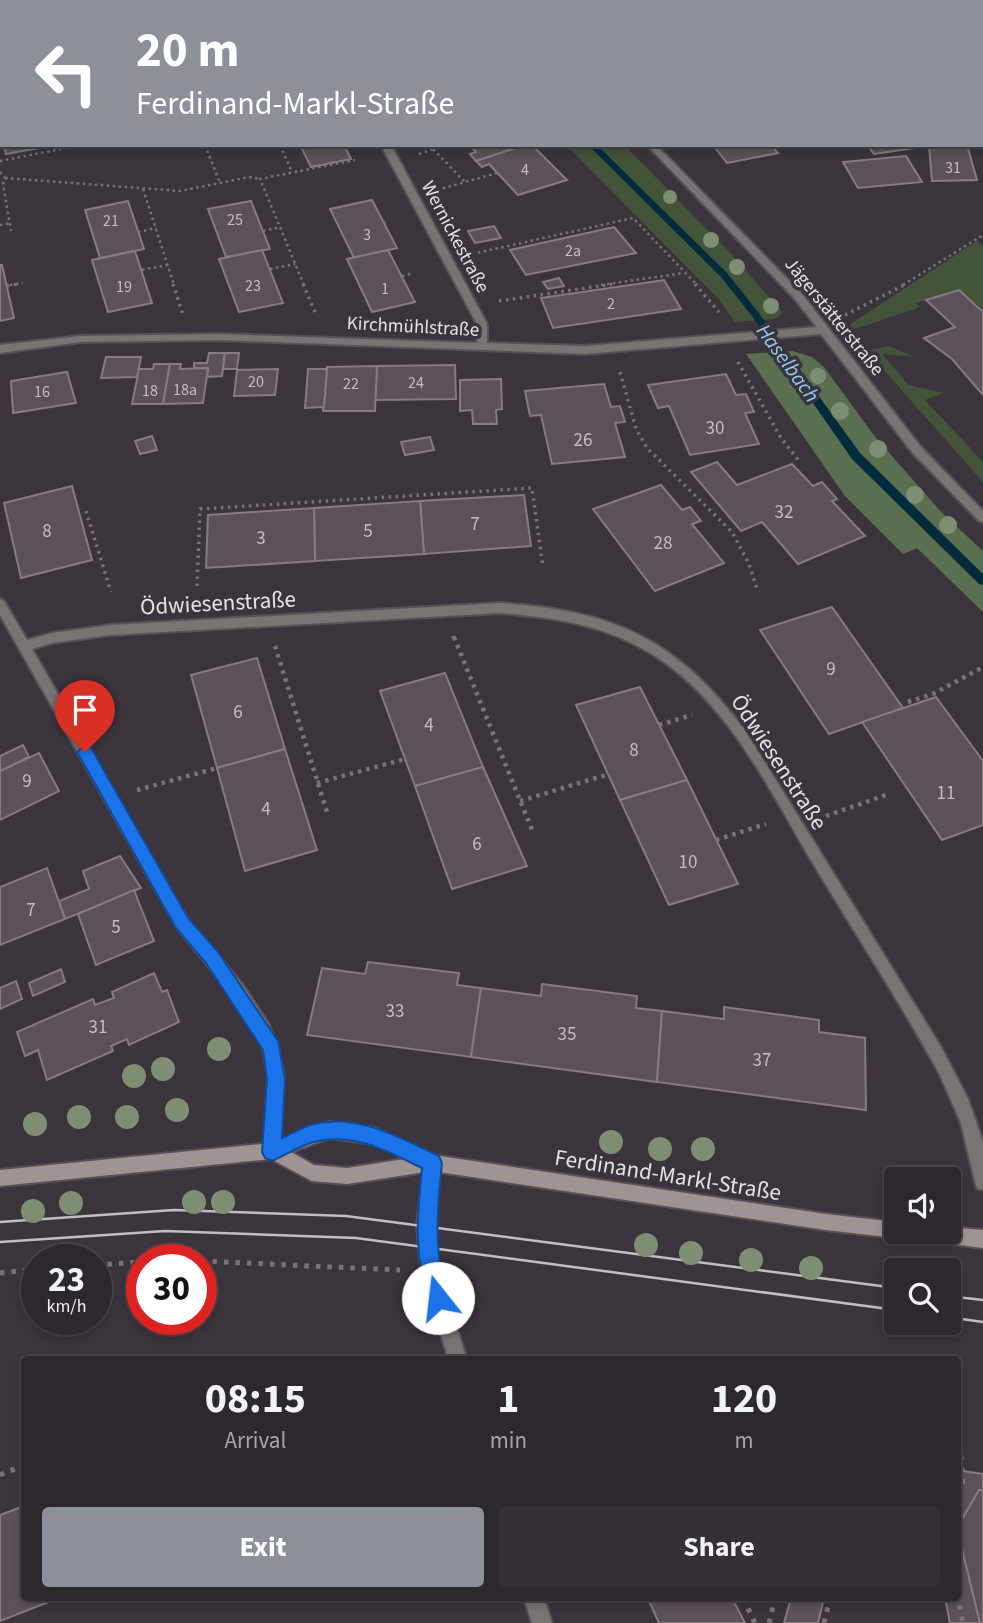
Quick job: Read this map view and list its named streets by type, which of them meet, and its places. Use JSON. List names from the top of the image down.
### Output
{
  "streets": {
    "street": [
      "Wernickestraße",
      "Jägerstätterstraße",
      "Kirchmühlstraße",
      "Ödwiesenstraße",
      "Ferdinand-Markl-Straße"
    ]
  },
  "crossings": [
    ["Wernickestraße", "Kirchmühlstraße"],
    ["Jägerstätterstraße", "Kirchmühlstraße"]
  ],
  "water": ["Haselbach"],
  "house_numbers": [
    "31",
    "4",
    "25",
    "21",
    "3",
    "2a",
    "23",
    "19",
    "1",
    "2",
    "20",
    "24",
    "22",
    "18a",
    "18",
    "16",
    "30",
    "26",
    "32",
    "7",
    "8",
    "5",
    "3",
    "28",
    "9",
    "6",
    "4",
    "8",
    "9",
    "11",
    "4",
    "6",
    "10",
    "7",
    "5",
    "33",
    "31",
    "35",
    "37"
  ],
  "page": {
    "turn": ["20 m", "Ferdinand-Markl-Straße"],
    "speed": "23 km/h",
    "limit": "30",
    "eta": [
      "08:15",
      "Arrival",
      "1",
      "min",
      "120",
      "m"
    ],
    "buttons": ["Exit", "Share"]
  }
}
